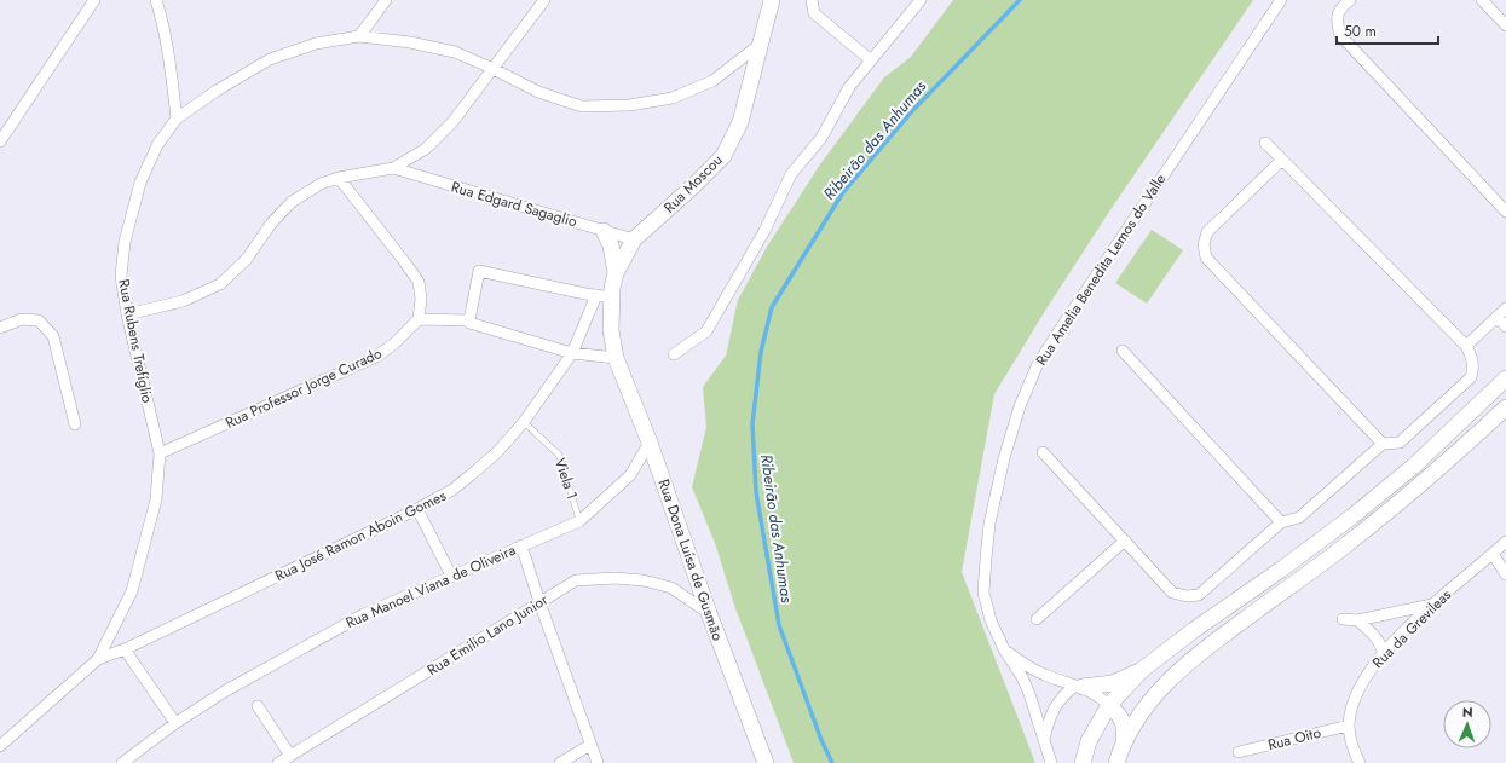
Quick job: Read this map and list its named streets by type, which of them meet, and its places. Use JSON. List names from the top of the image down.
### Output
{
  "streets": {
    "main road": ["Rua Moscou", "Rua Dona Luísa de Gusmão"],
    "street": [
      "Rua Edgard Sagaglio",
      "Rua Amelia Benedita Lemos do Valle",
      "Rua Rubens Trefíglio",
      "Rua Professor Jorge Curado",
      "Rua José Ramon Aboin Gomes",
      "Rua Manoel Viana de Oliveira",
      "Rua da Grevileas",
      "Rua Emilio Lano Junior",
      "Rua Oito"
    ],
    "lane": ["Viela 1"]
  },
  "crossings": [
    ["Rua Moscou", "Rua Edgard Sagaglio"],
    ["Rua Moscou", "Rua Rubens Trefíglio"],
    ["Rua Moscou", "Rua Dona Luísa de Gusmão"],
    ["Rua Rubens Trefíglio", "Rua Professor Jorge Curado"],
    ["Rua Rubens Trefíglio", "Rua José Ramon Aboin Gomes"],
    ["Viela 1", "Rua José Ramon Aboin Gomes"],
    ["Viela 1", "Rua Manoel Viana de Oliveira"],
    ["Rua Dona Luísa de Gusmão", "Rua Manoel Viana de Oliveira"],
    ["Rua Dona Luísa de Gusmão", "Rua Emilio Lano Junior"],
    ["Rua da Grevileas", "Rua Oito"]
  ],
  "water": ["Ribeirão das Anhumas"],
  "scale_bar": "50 m",
  "north": "top"
}
